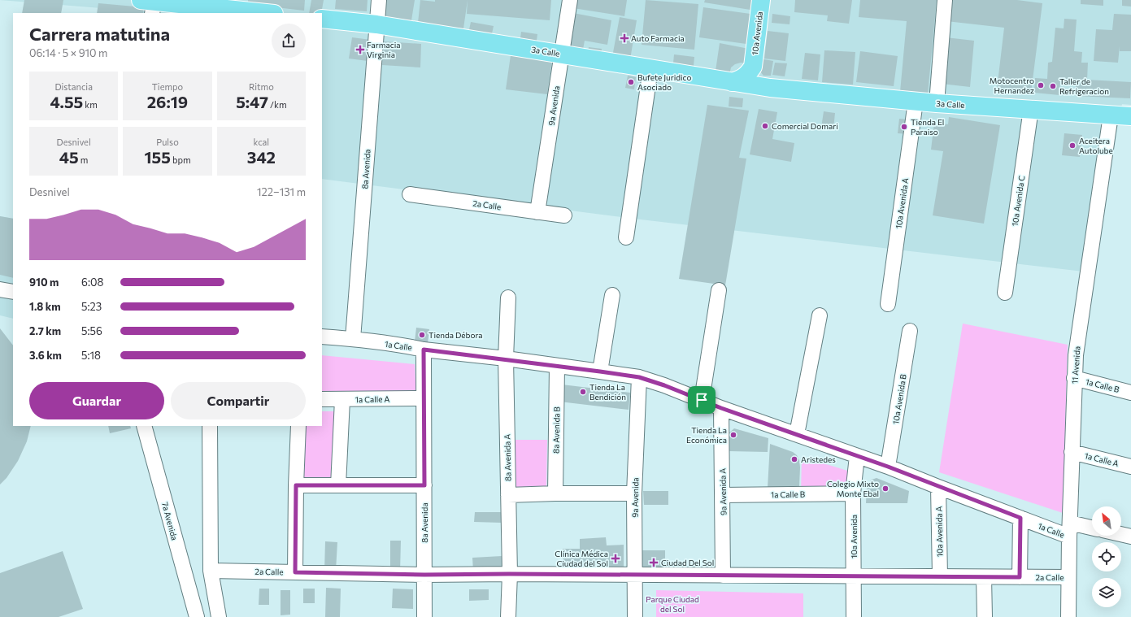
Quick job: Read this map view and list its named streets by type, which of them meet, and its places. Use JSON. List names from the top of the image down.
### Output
{
  "streets": {
    "main road": ["10a Avenida", "3a Calle"],
    "street": [
      "9a Avenida",
      "8a Avenida",
      "10a Avenida C",
      "10a Avenida A",
      "2a Calle",
      "1a Calle",
      "11 Avenida",
      "1a Calle B",
      "1a Calle A",
      "10a Avenida B",
      "8a Avenida B",
      "8a Avenida A",
      "9a Avenida A",
      "7a Avenida"
    ]
  },
  "crossings": [
    ["10a Avenida", "2a Calle"],
    ["10a Avenida", "1a Calle"],
    ["10a Avenida", "1a Calle B"],
    ["3a Calle", "9a Avenida"],
    ["3a Calle", "8a Avenida"],
    ["3a Calle", "10a Avenida C"],
    ["3a Calle", "10a Avenida A"],
    ["3a Calle", "11 Avenida"],
    ["9a Avenida", "2a Calle"],
    ["9a Avenida", "1a Calle"],
    ["8a Avenida", "2a Calle"],
    ["8a Avenida", "1a Calle"],
    ["8a Avenida", "1a Calle A"],
    ["10a Avenida A", "2a Calle"],
    ["10a Avenida A", "1a Calle"],
    ["2a Calle", "11 Avenida"],
    ["2a Calle", "8a Avenida A"],
    ["2a Calle", "9a Avenida A"],
    ["1a Calle", "11 Avenida"],
    ["1a Calle", "10a Avenida B"],
    ["1a Calle", "8a Avenida B"],
    ["1a Calle", "8a Avenida A"],
    ["1a Calle", "9a Avenida A"],
    ["11 Avenida", "1a Calle B"],
    ["11 Avenida", "1a Calle A"],
    ["1a Calle B", "9a Avenida A"]
  ],
  "parks": ["Parque Ciudad del Sol"],
  "places": {
    "health": [
      "Auto Farmacia",
      "Farmacia Virginia",
      "Clínica Médica Ciudad del Sol",
      "Ciudad Del Sol"
    ],
    "other": [
      "Bufete Juridico Asociado",
      "Motocentro Hernandez",
      "Taller de Refrigeracion",
      "Comercial Domari",
      "Tienda El Paraiso",
      "Aceitera Autolube",
      "Tienda Débora",
      "Tienda La Bendición",
      "Tienda La Económica",
      "Aristedes",
      "Colegio Mixto Monte Ebal"
    ]
  },
  "north": "top left",
  "page": {
    "heading": ["Carrera matutina", "06:14 · 5 × 910 m"],
    "stats": [
      ["Distancia", "4.55 km"],
      ["Tiempo", "26:19"],
      ["Ritmo", "5:47 /km"],
      ["Desnivel", "45 m"],
      ["Pulso", "155 bpm"],
      ["kcal", "342"]
    ],
    "chart": ["Desnivel", "122–131 m"],
    "list": [
      {
        "name": "910 m",
        "note": "6:08"
      },
      {
        "name": "1.8 km",
        "note": "5:23"
      },
      {
        "name": "2.7 km",
        "note": "5:56"
      },
      {
        "name": "3.6 km",
        "note": "5:18"
      }
    ],
    "buttons": ["Guardar", "Compartir"]
  }
}
